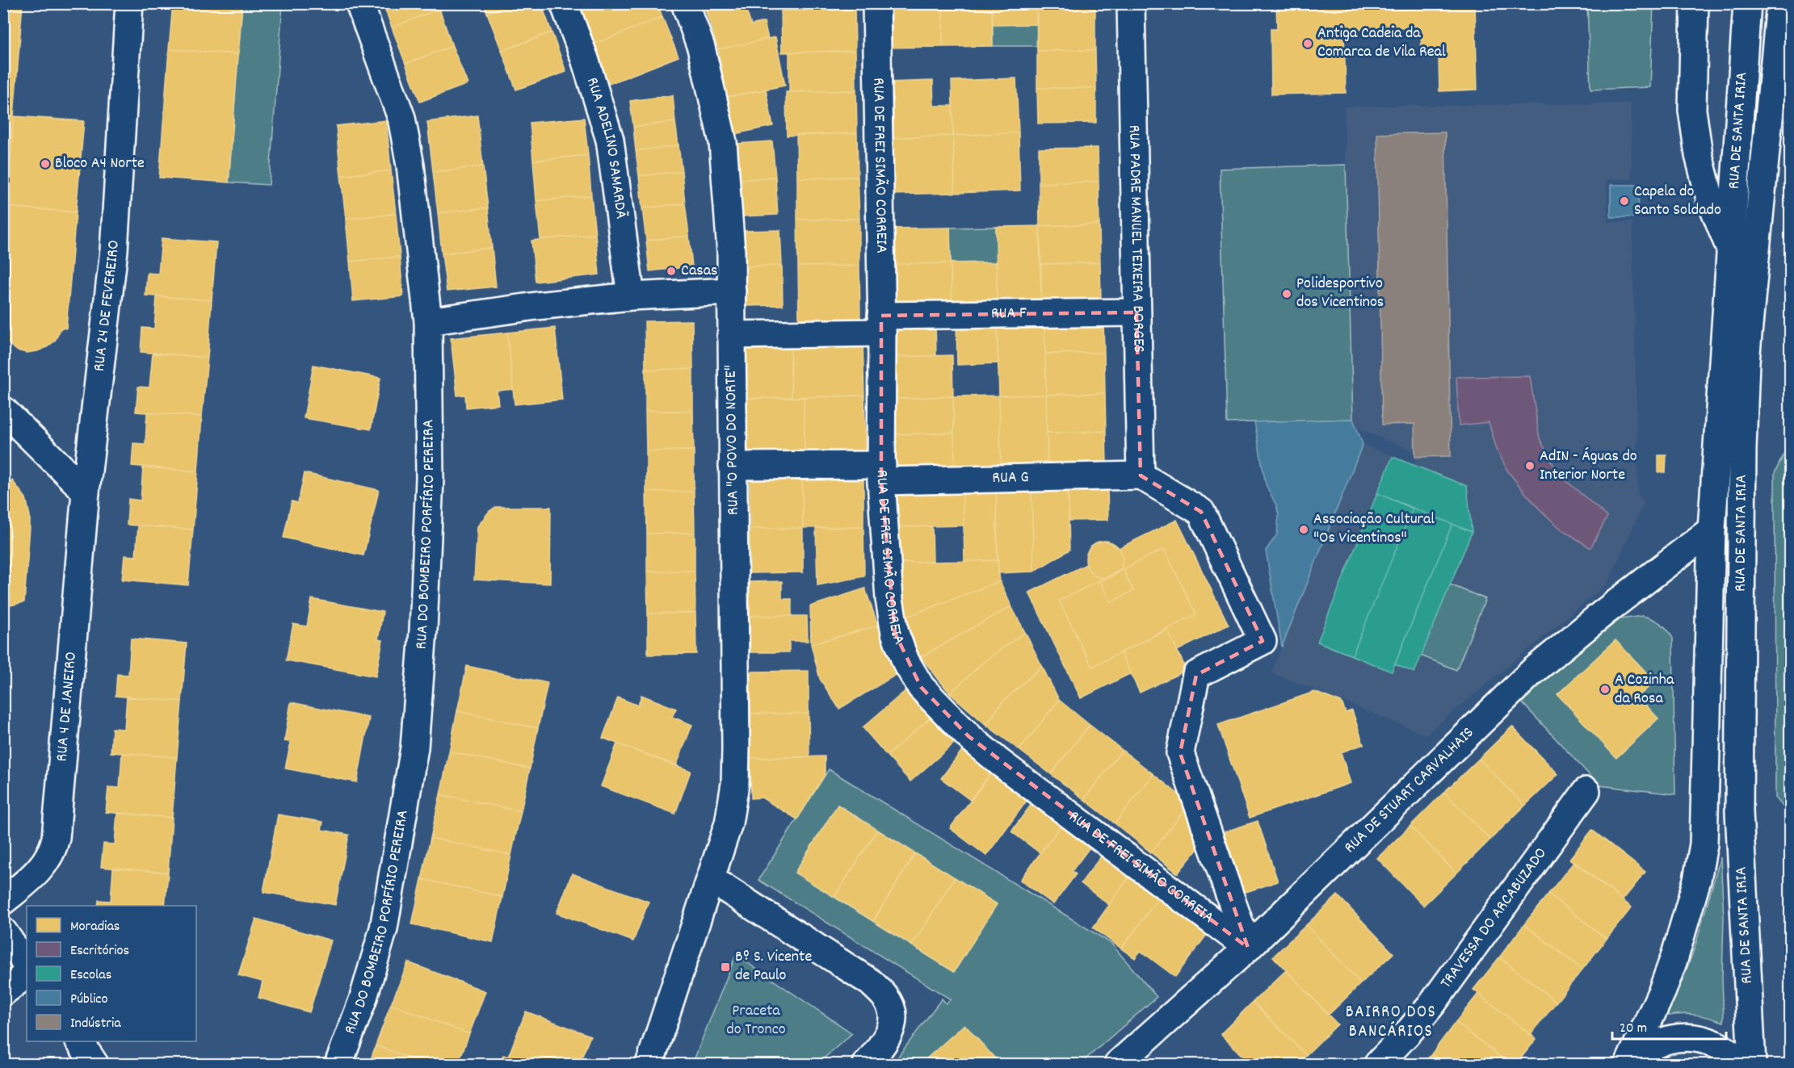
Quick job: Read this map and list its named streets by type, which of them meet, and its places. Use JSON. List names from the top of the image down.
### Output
{
  "streets": {
    "street": [
      "RUA DE SANTA IRIA",
      "RUA ADELINO SAMARDÃ",
      "RUA DE FREI SIMÃO CORREIA",
      "RUA PADRE MANUEL TEIXEIRA BORGES",
      "RUA 24 DE FEVEREIRO",
      "RUA F",
      "RUA \"O POVO DO NORTE\"",
      "RUA G",
      "RUA DO BOMBEIRO PORFÍRIO PEREIRA",
      "RUA 4 DE JANEIRO",
      "RUA DE STUART CARVALHAIS",
      "TRAVESSA DO ARCABUZADO"
    ]
  },
  "crossings": [
    ["RUA DE SANTA IRIA", "RUA DE STUART CARVALHAIS"],
    ["RUA DE FREI SIMÃO CORREIA", "RUA F"],
    ["RUA DE FREI SIMÃO CORREIA", "RUA G"],
    ["RUA DE FREI SIMÃO CORREIA", "RUA DE STUART CARVALHAIS"],
    ["RUA PADRE MANUEL TEIXEIRA BORGES", "RUA F"],
    ["RUA PADRE MANUEL TEIXEIRA BORGES", "RUA G"],
    ["RUA 24 DE FEVEREIRO", "RUA 4 DE JANEIRO"],
    ["RUA F", "RUA \"O POVO DO NORTE\""],
    ["RUA \"O POVO DO NORTE\"", "RUA G"]
  ],
  "districts": ["BAIRRO DOS BANCÁRIOS"],
  "parks": ["Praceta do Tronco"],
  "places": {
    "other": [
      "Antiga Cadeia da Comarca de Vila Real",
      "Bloco A4 Norte",
      "Capela do Santo Soldado",
      "Casas",
      "Polidesportivo dos Vicentinos",
      "AdIN - Águas do Interior Norte",
      "Associação Cultural \"Os Vicentinos\"",
      "A Cozinha da Rosa"
    ],
    "transit": ["Bº S. Vicente de Paulo"]
  },
  "legend": [
    "Moradias",
    "Escritórios",
    "Escolas",
    "Público",
    "Indústria"
  ],
  "scale_bar": "20 m"
}
